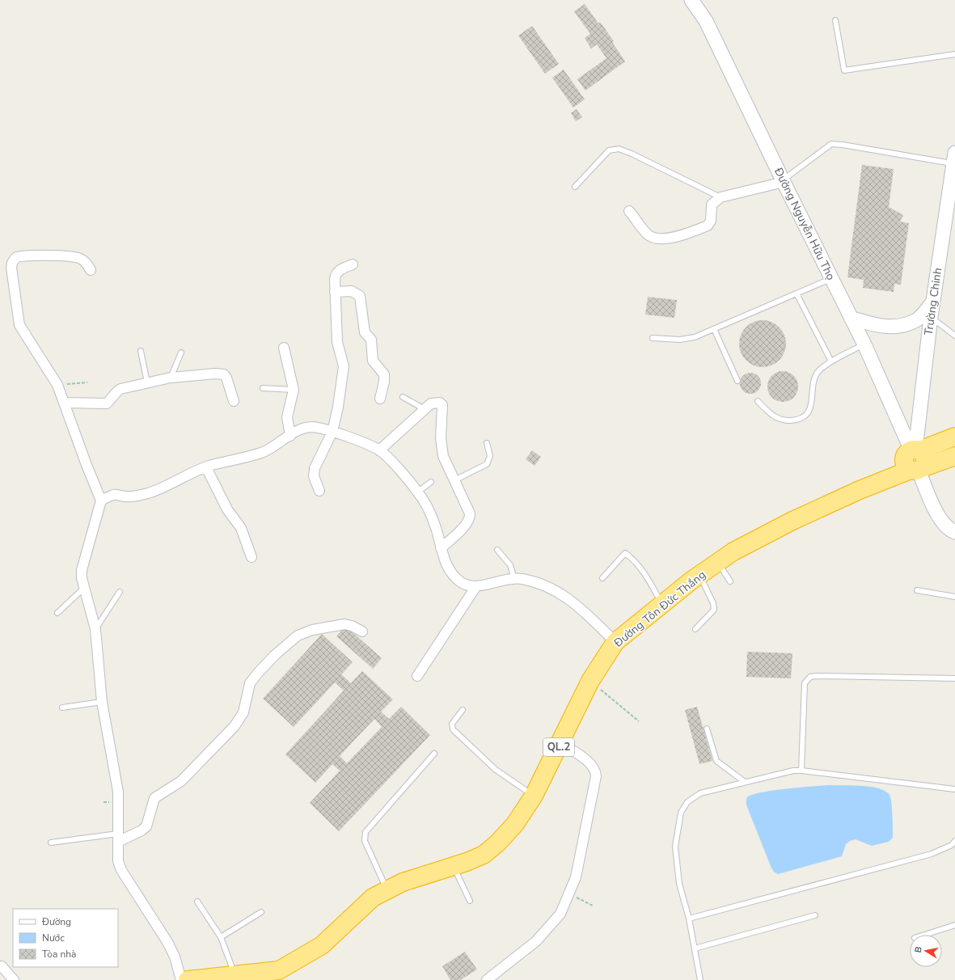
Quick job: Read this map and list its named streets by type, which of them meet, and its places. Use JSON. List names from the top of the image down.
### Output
{
  "streets": {
    "highway": ["Đường Tôn Đức Thắng", "QL.2"],
    "main road": ["Đường Nguyễn Hữu Thọ", "Trường Chinh"]
  },
  "crossings": [
    ["Đường Nguyễn Hữu Thọ", "Trường Chinh"],
    ["Đường Tôn Đức Thắng", "QL.2"]
  ],
  "legend": ["Đường", "Nước", "Tòa nhà"],
  "north": "left"
}
